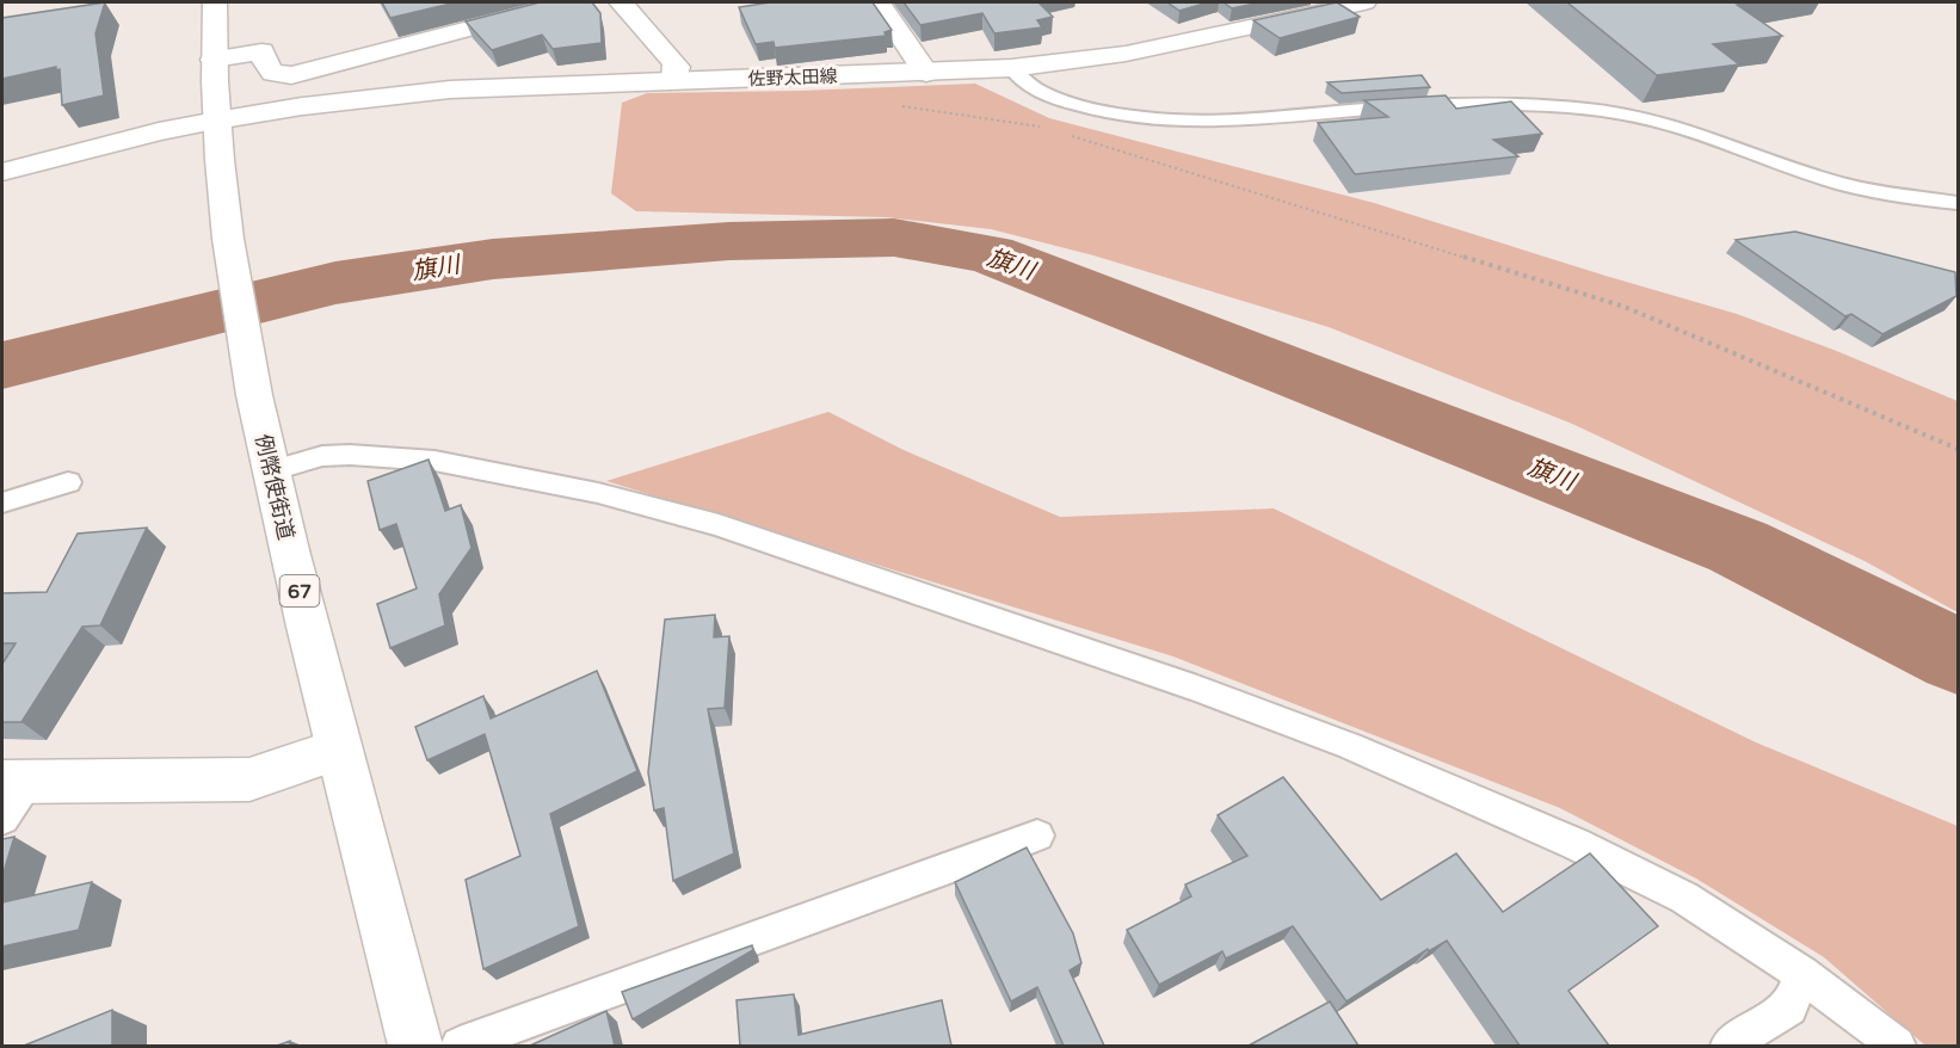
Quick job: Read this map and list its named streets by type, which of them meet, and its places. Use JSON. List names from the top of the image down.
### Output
{
  "streets": {
    "main road": ["佐野太田線", "例幣使街道", "67"]
  },
  "crossings": [
    ["佐野太田線", "例幣使街道"]
  ],
  "water": ["旗川"]
}
